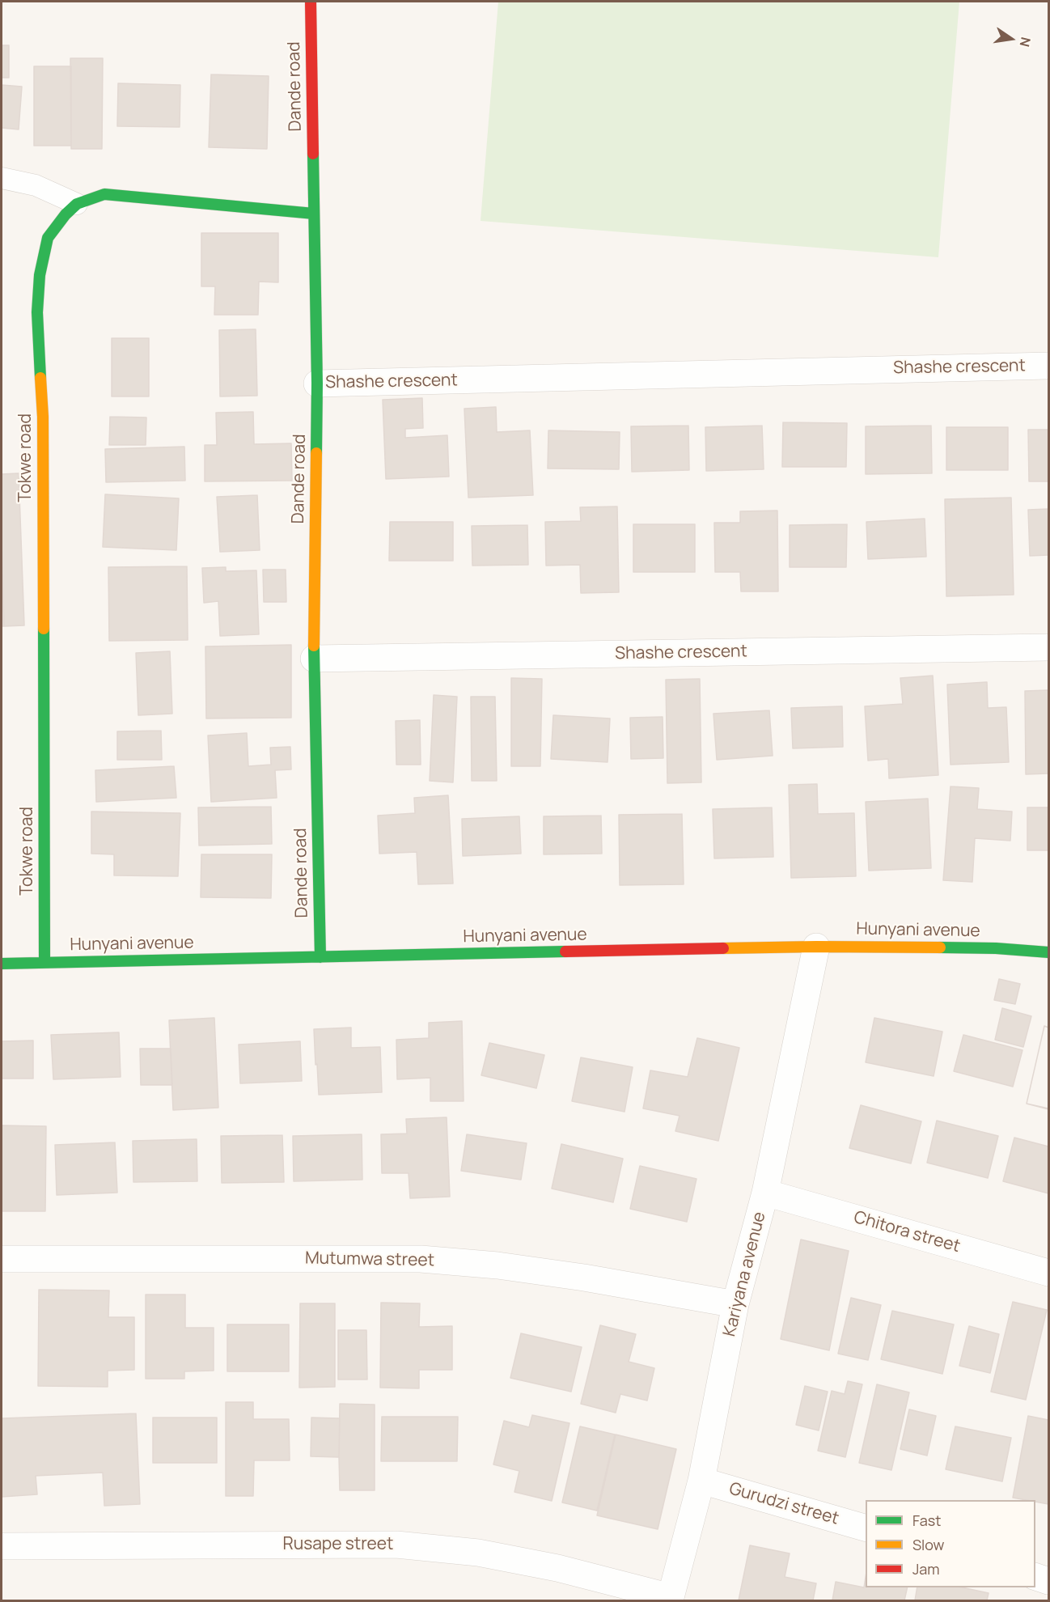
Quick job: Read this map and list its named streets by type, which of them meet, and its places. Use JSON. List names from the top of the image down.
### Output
{
  "streets": {
    "street": [
      "Dande road",
      "Shashe crescent",
      "Tokwe road",
      "Hunyani avenue",
      "Chitora street",
      "Mutumwa street",
      "Kariyana avenue",
      "Gurudzi street",
      "Rusape street"
    ]
  },
  "crossings": [
    ["Dande road", "Shashe crescent"],
    ["Dande road", "Tokwe road"],
    ["Dande road", "Hunyani avenue"],
    ["Tokwe road", "Hunyani avenue"],
    ["Hunyani avenue", "Kariyana avenue"],
    ["Chitora street", "Kariyana avenue"],
    ["Mutumwa street", "Kariyana avenue"],
    ["Kariyana avenue", "Gurudzi street"],
    ["Kariyana avenue", "Rusape street"]
  ],
  "legend": ["Fast", "Slow", "Jam"],
  "north": "right"
}
